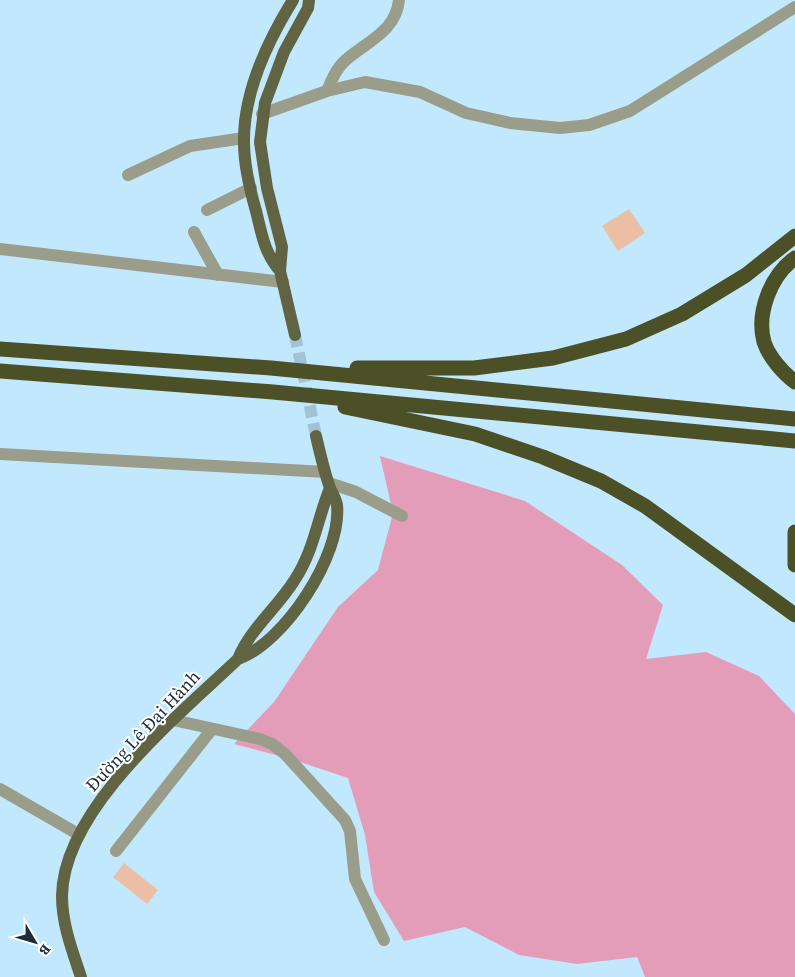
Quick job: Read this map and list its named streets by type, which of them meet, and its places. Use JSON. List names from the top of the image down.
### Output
{
  "streets": {
    "main road": ["Đường Lê Đại Hành"]
  },
  "north": "bottom right"
}
